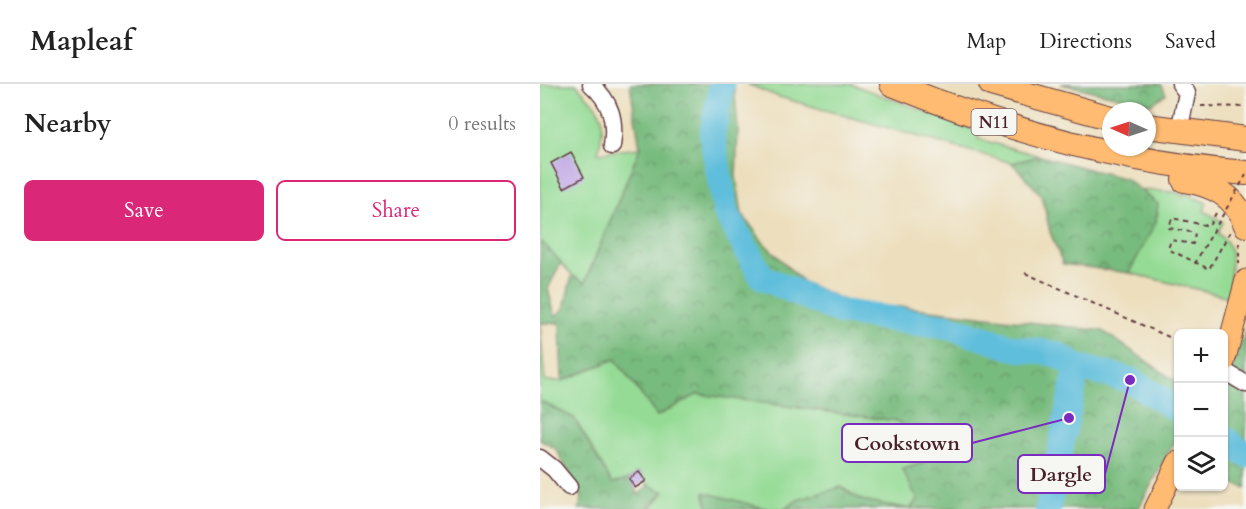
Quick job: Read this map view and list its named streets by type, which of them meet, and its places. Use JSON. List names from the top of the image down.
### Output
{
  "streets": {
    "highway": ["N11"]
  },
  "places": ["Dargle", "Cookstown"],
  "north": "left",
  "page": {
    "header": "Mapleaf",
    "nav": ["Map", "Directions", "Saved"],
    "heading": ["Nearby", "0 results"],
    "buttons": ["Save", "Share"],
    "map_buttons": ["+", "−"]
  }
}
